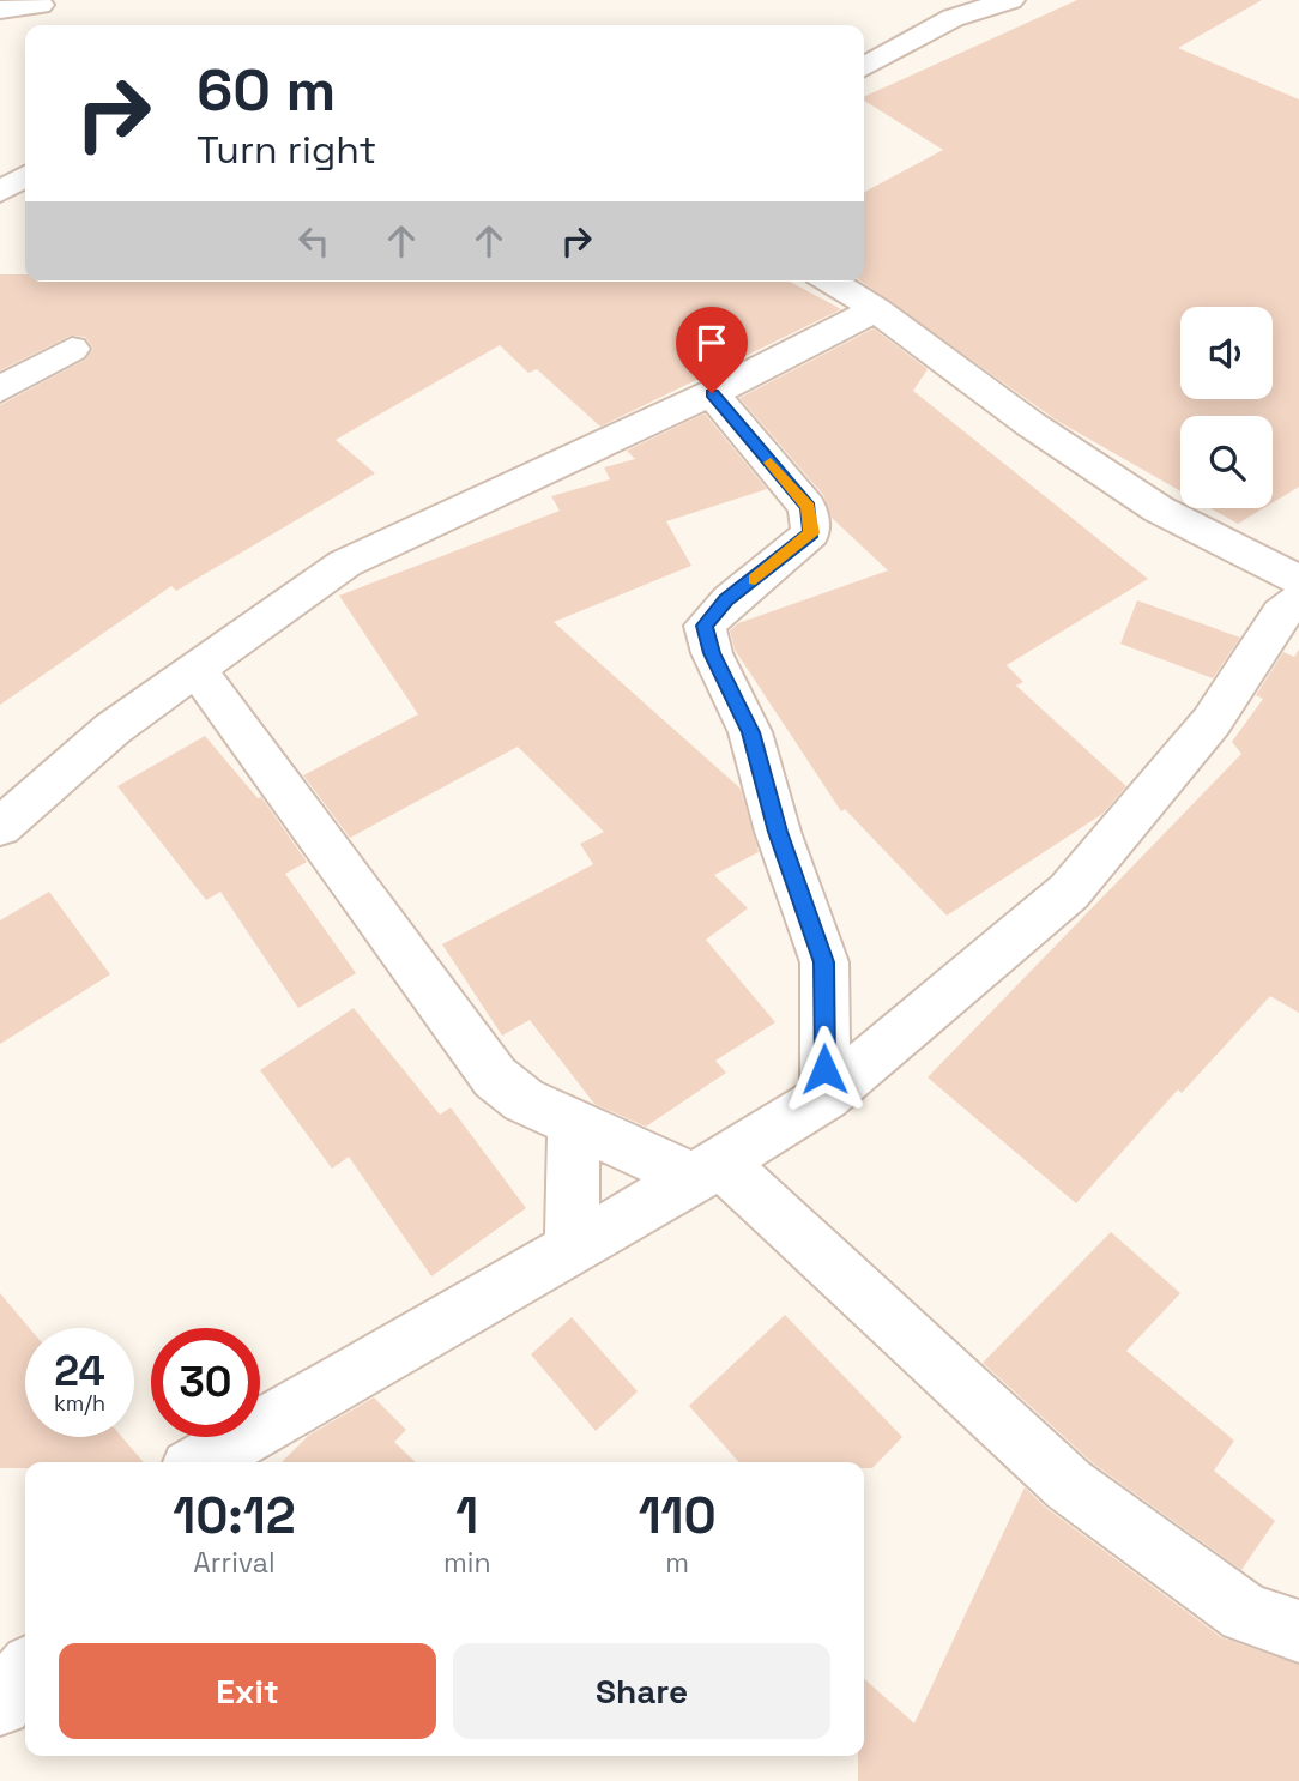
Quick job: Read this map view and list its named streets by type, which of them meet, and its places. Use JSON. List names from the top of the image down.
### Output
{
  "page": {
    "turn": ["60 m", "Turn right"],
    "speed": "24 km/h",
    "limit": "30",
    "eta": [
      "10:12",
      "Arrival",
      "1",
      "min",
      "110",
      "m"
    ],
    "buttons": ["Exit", "Share"]
  }
}
